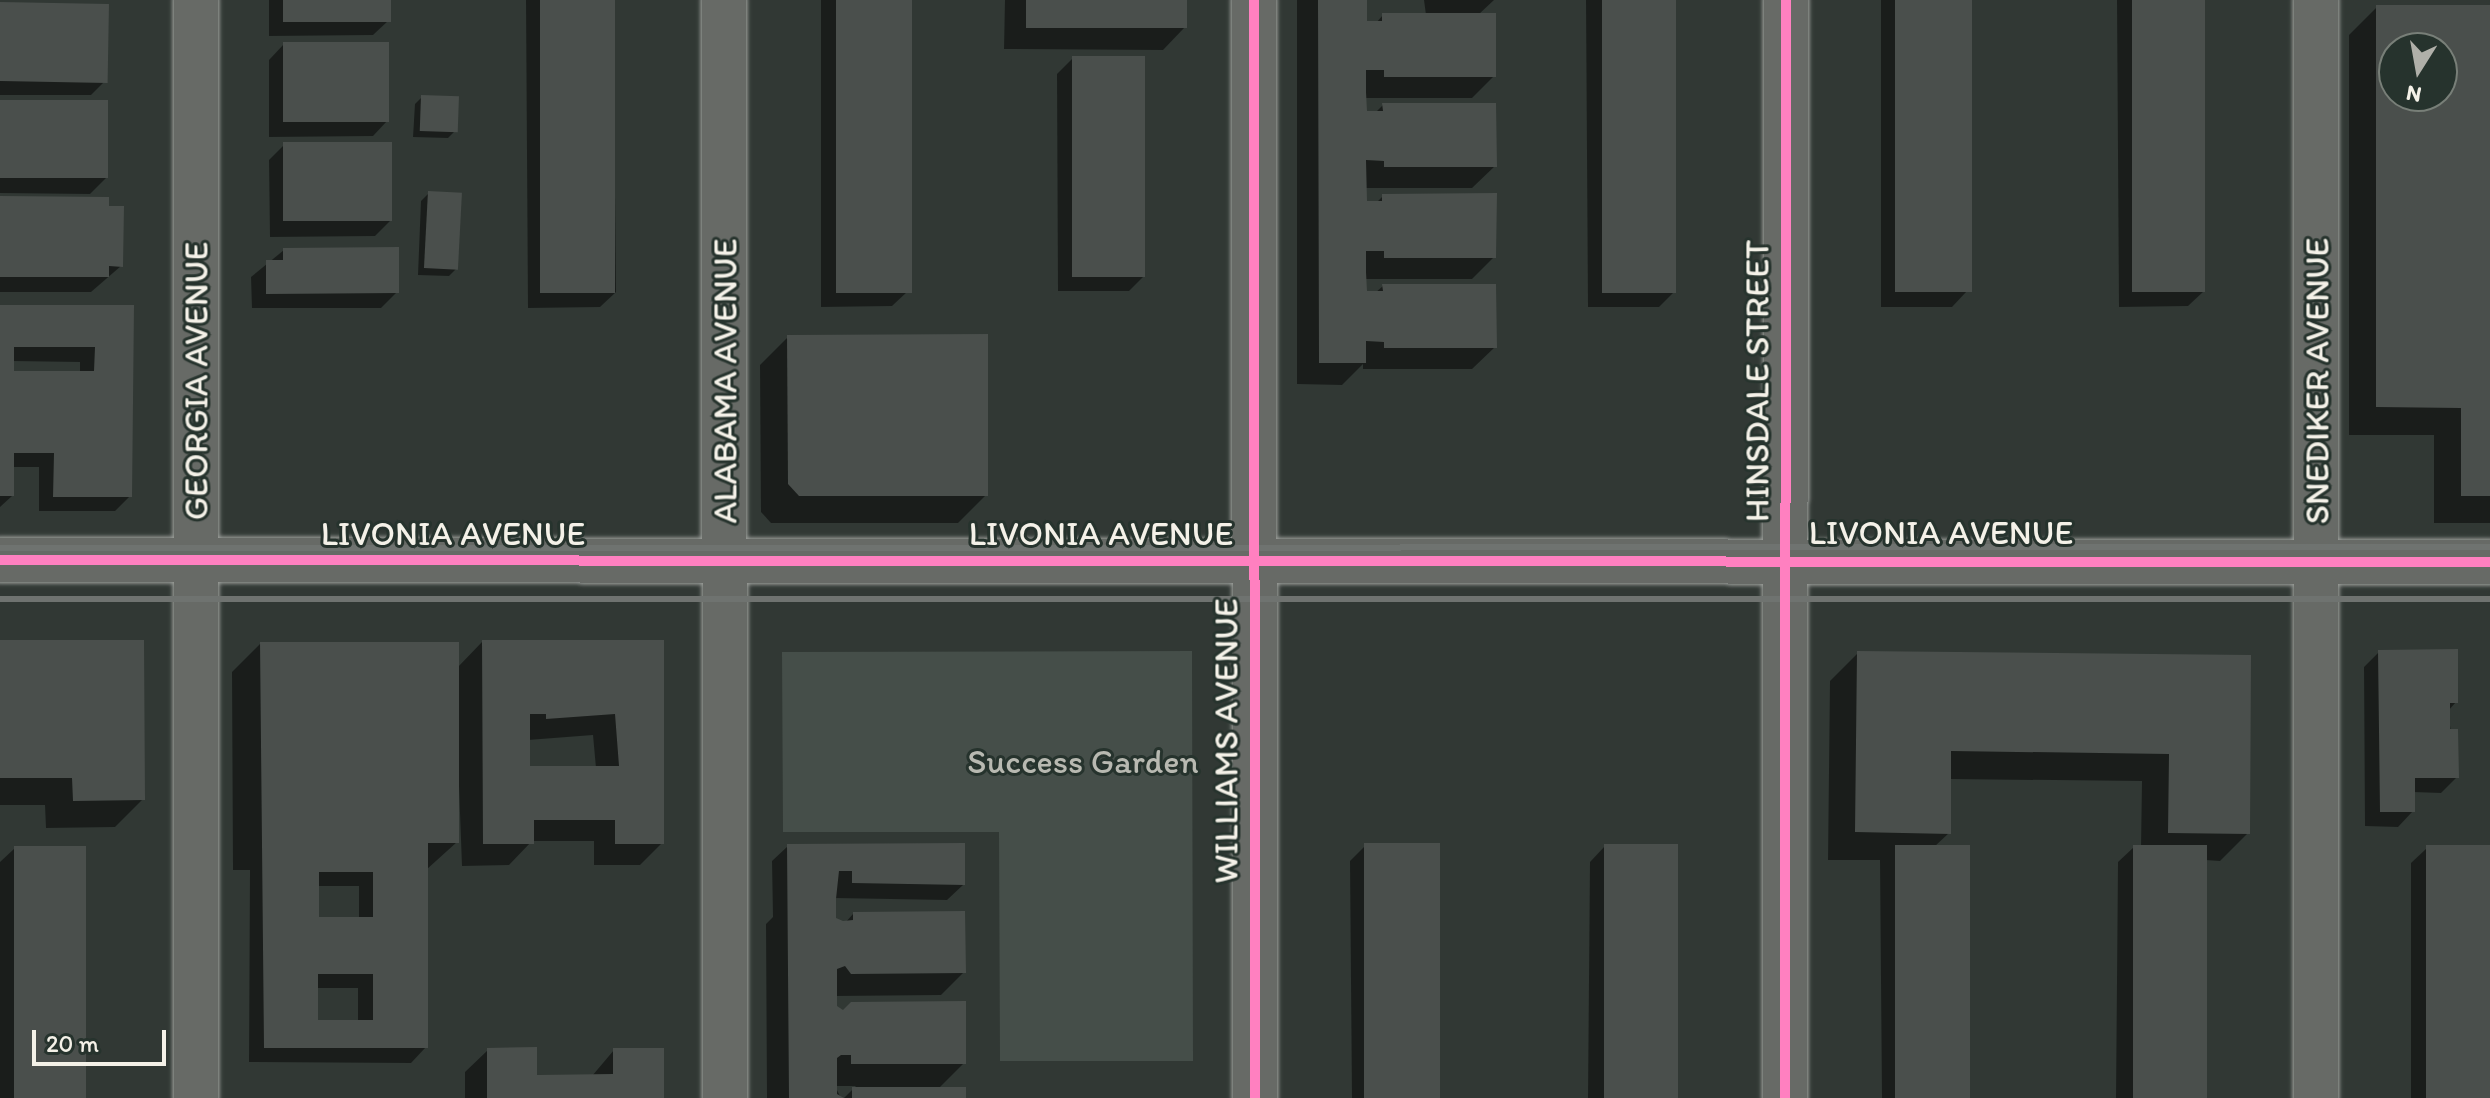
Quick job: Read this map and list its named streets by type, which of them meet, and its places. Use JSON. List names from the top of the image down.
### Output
{
  "streets": {
    "street": [
      "GEORGIA AVENUE",
      "ALABAMA AVENUE",
      "HINSDALE STREET",
      "SNEDIKER AVENUE",
      "LIVONIA AVENUE",
      "WILLIAMS AVENUE"
    ]
  },
  "crossings": [
    ["GEORGIA AVENUE", "LIVONIA AVENUE"],
    ["ALABAMA AVENUE", "LIVONIA AVENUE"],
    ["HINSDALE STREET", "LIVONIA AVENUE"],
    ["SNEDIKER AVENUE", "LIVONIA AVENUE"],
    ["LIVONIA AVENUE", "WILLIAMS AVENUE"]
  ],
  "parks": ["Success Garden"],
  "scale_bar": "20 m",
  "north": "bottom"
}
